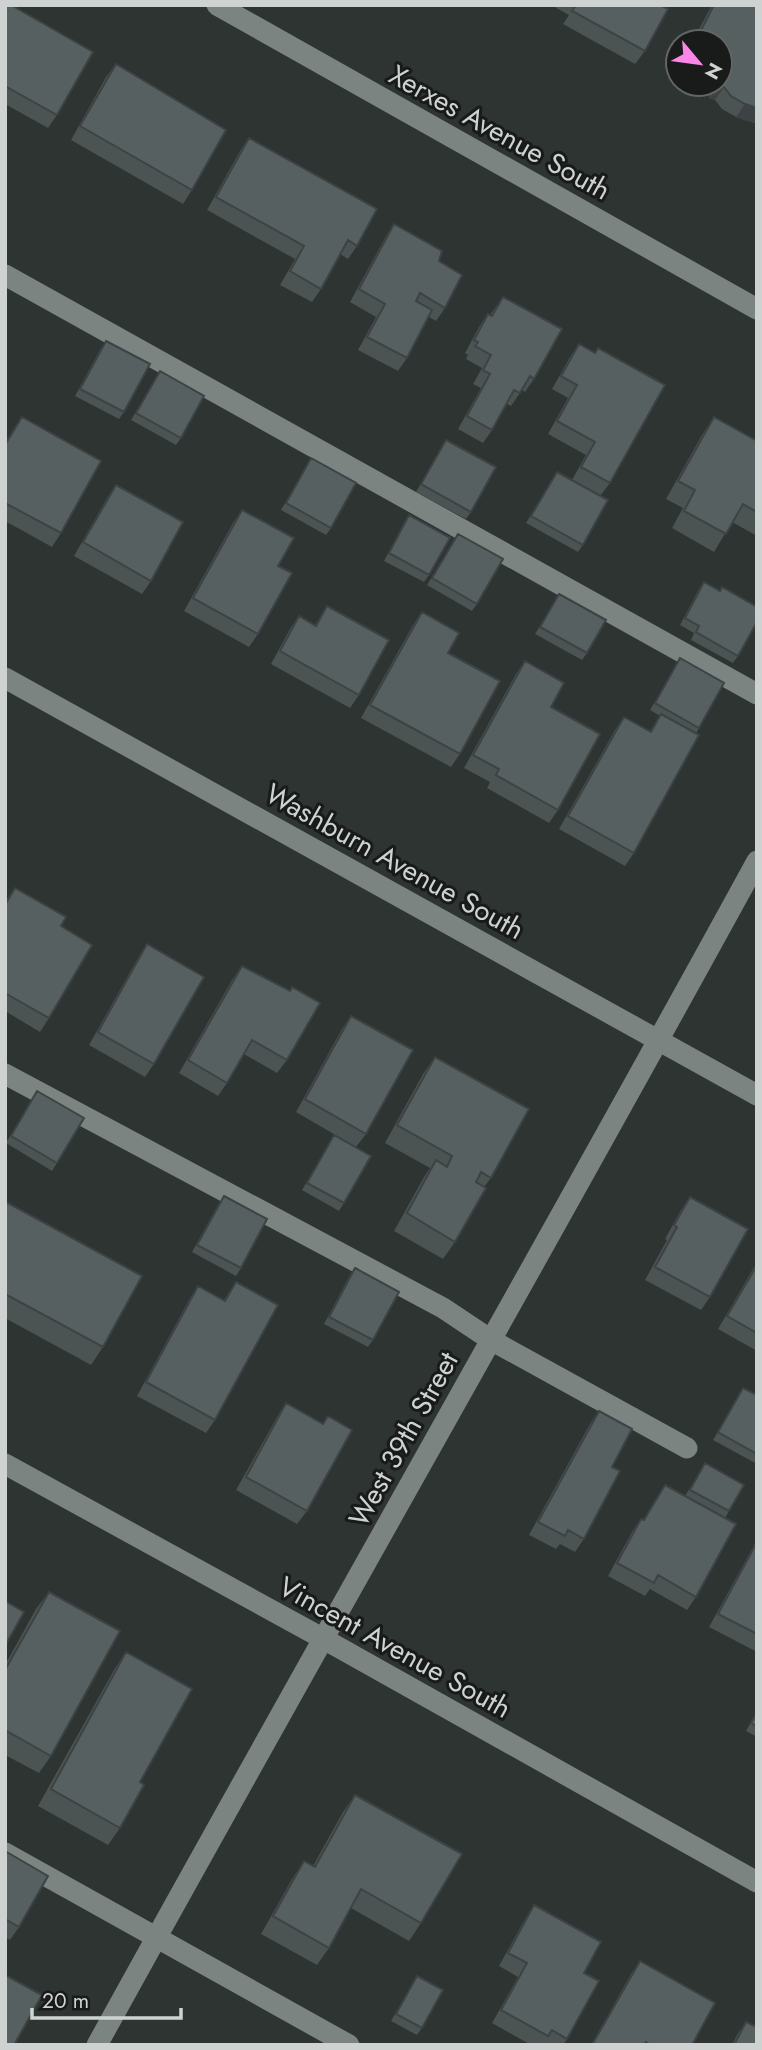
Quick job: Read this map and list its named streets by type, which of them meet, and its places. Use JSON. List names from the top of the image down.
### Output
{
  "streets": {
    "street": [
      "Xerxes Avenue South",
      "Washburn Avenue South",
      "West 39th Street",
      "Vincent Avenue South"
    ]
  },
  "crossings": [
    ["Washburn Avenue South", "West 39th Street"],
    ["West 39th Street", "Vincent Avenue South"]
  ],
  "scale_bar": "20 m",
  "north": "bottom right"
}
